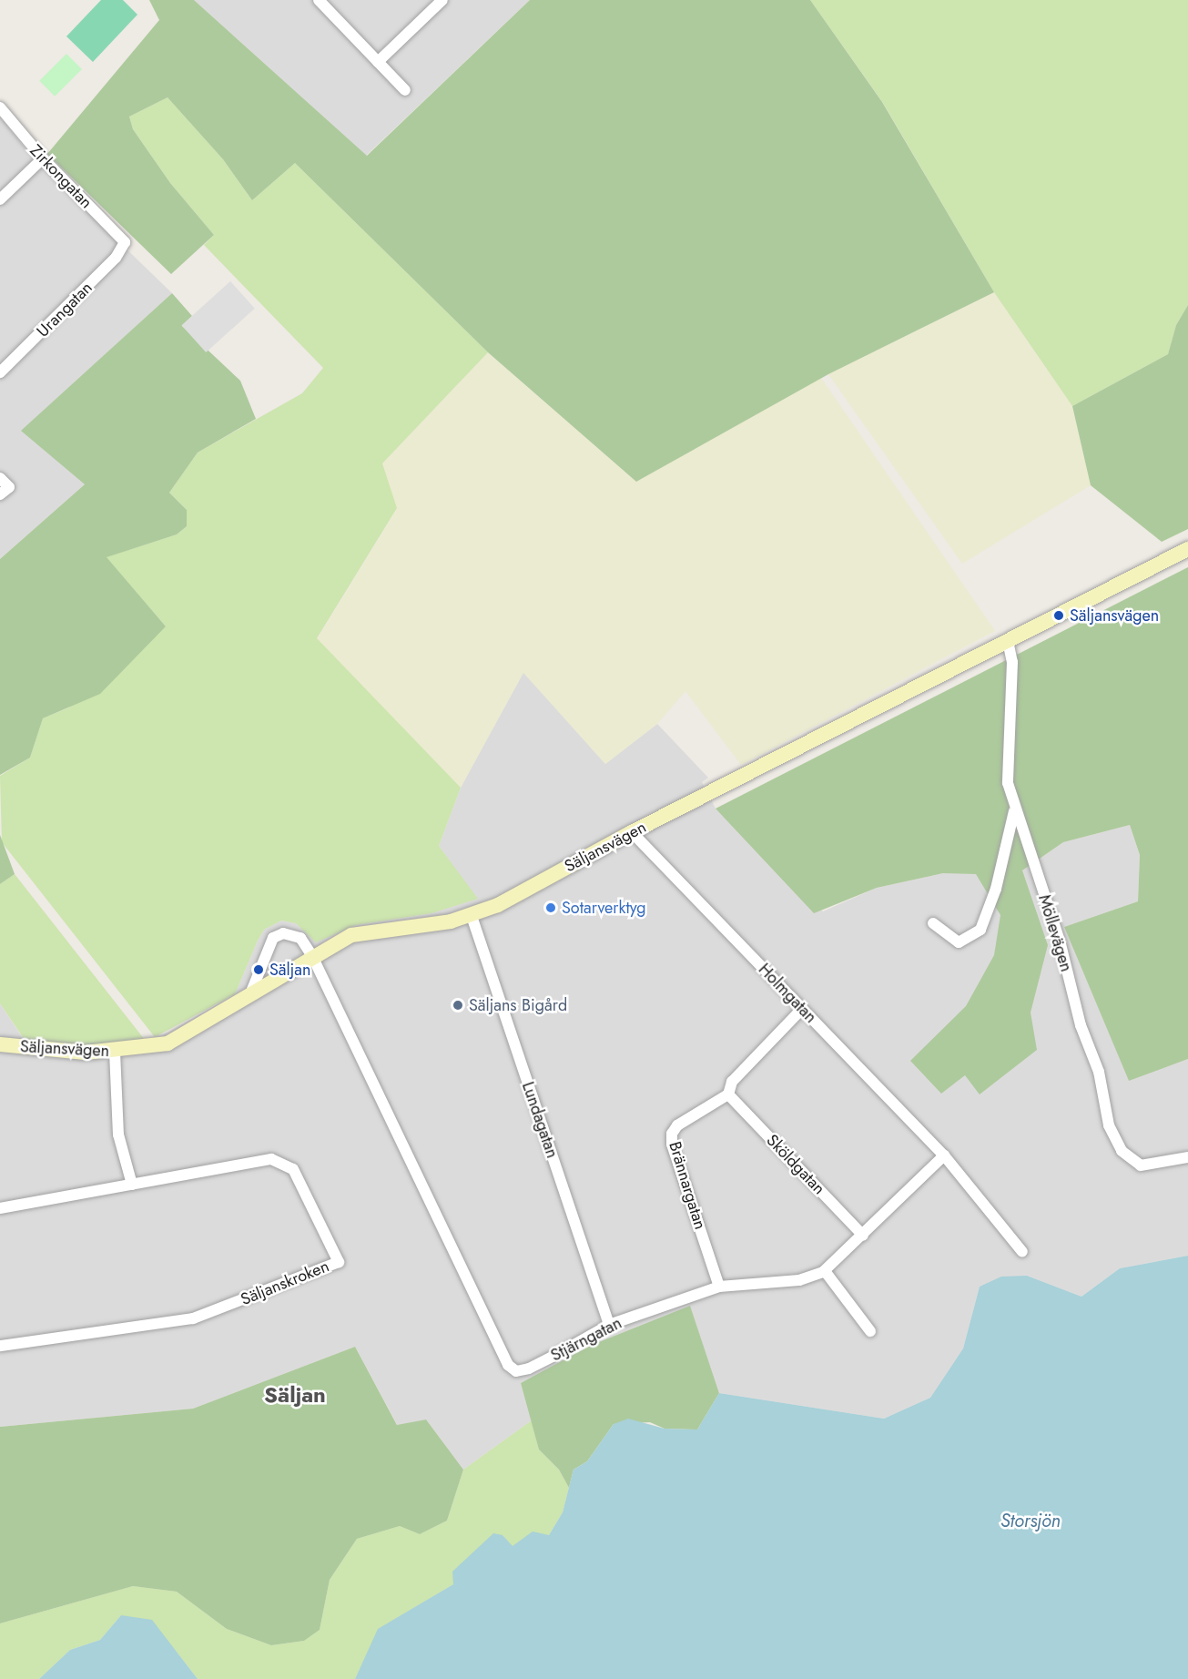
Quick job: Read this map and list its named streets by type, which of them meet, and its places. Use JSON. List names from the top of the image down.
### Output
{
  "streets": {
    "street": [
      "Zirkongatan",
      "Urangatan",
      "Säljansvägen",
      "Möllevägen",
      "Holmgatan",
      "Lundagatan",
      "Sköldgatan",
      "Brännargatan",
      "Säljanskroken",
      "Stjärngatan"
    ]
  },
  "crossings": [
    ["Zirkongatan", "Urangatan"],
    ["Säljansvägen", "Möllevägen"],
    ["Säljansvägen", "Holmgatan"],
    ["Säljansvägen", "Lundagatan"],
    ["Säljansvägen", "Stjärngatan"],
    ["Holmgatan", "Brännargatan"],
    ["Holmgatan", "Stjärngatan"],
    ["Lundagatan", "Stjärngatan"],
    ["Sköldgatan", "Brännargatan"],
    ["Sköldgatan", "Stjärngatan"],
    ["Brännargatan", "Stjärngatan"]
  ],
  "districts": ["Säljan"],
  "water": ["Storsjön"],
  "places": [
    "Säljansvägen",
    "Sotarverktyg",
    "Säljan",
    "Säljans Bigård"
  ]
}
